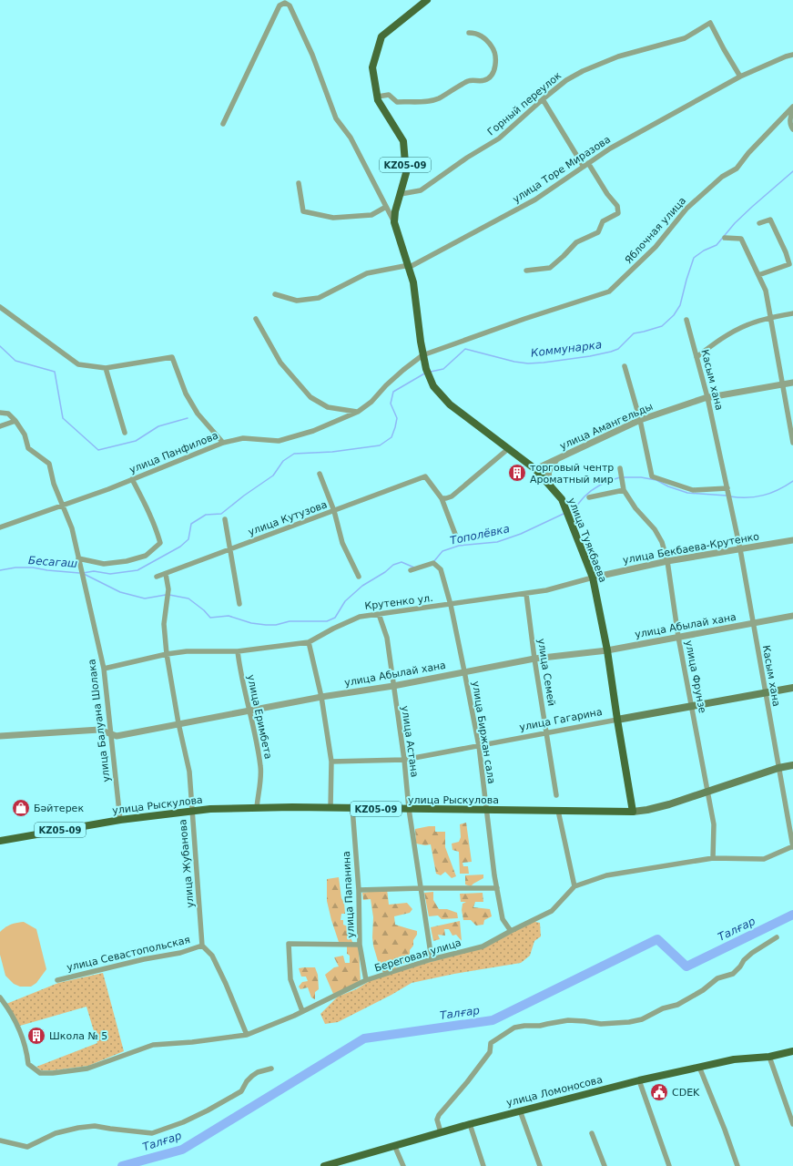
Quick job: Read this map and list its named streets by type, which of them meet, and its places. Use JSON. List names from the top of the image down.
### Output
{
  "streets": {
    "main road": [
      "KZ05-09",
      "улица Туякбаева",
      "улица Гагарина",
      "улица Рыскулова",
      "улица Ломоносова"
    ],
    "street": [
      "Горный переулок",
      "улица Торе Миразова",
      "Яблочная улица",
      "Касым хана",
      "улица Амангельды",
      "улица Панфилова",
      "улица Кутузова",
      "улица Бекбаева-Крутенко",
      "Крутенко ул.",
      "улица Абылай хана",
      "улица Семей",
      "улица Фрунзе",
      "улица Еримбета",
      "улица Балуана Шолака",
      "улица Биржан сала",
      "улица Астана",
      "улица Жубанова",
      "улица Папанина",
      "улица Севастопольская",
      "Береговая улица"
    ]
  },
  "crossings": [
    ["Горный переулок", "KZ05-09"],
    ["Горный переулок", "улица Торе Миразова"],
    ["KZ05-09", "улица Торе Миразова"],
    ["KZ05-09", "Яблочная улица"],
    ["KZ05-09", "улица Панфилова"],
    ["KZ05-09", "улица Туякбаева"],
    ["Яблочная улица", "улица Панфилова"],
    ["Яблочная улица", "улица Туякбаева"],
    ["Касым хана", "улица Амангельды"],
    ["Касым хана", "улица Бекбаева-Крутенко"],
    ["Касым хана", "улица Абылай хана"],
    ["Касым хана", "улица Гагарина"],
    ["Касым хана", "улица Рыскулова"],
    ["Касым хана", "Береговая улица"],
    ["улица Амангельды", "улица Туякбаева"],
    ["улица Панфилова", "улица Туякбаева"],
    ["улица Панфилова", "улица Балуана Шолака"],
    ["улица Кутузова", "улица Жубанова"],
    ["улица Туякбаева", "улица Бекбаева-Крутенко"],
    ["улица Туякбаева", "Крутенко ул."],
    ["улица Туякбаева", "улица Абылай хана"],
    ["улица Туякбаева", "улица Гагарина"],
    ["улица Туякбаева", "улица Рыскулова"],
    ["улица Бекбаева-Крутенко", "Крутенко ул."],
    ["улица Бекбаева-Крутенко", "улица Фрунзе"],
    ["Крутенко ул.", "улица Семей"],
    ["Крутенко ул.", "улица Еримбета"],
    ["Крутенко ул.", "улица Балуана Шолака"],
    ["Крутенко ул.", "улица Биржан сала"],
    ["Крутенко ул.", "улица Астана"],
    ["Крутенко ул.", "улица Жубанова"],
    ["улица Абылай хана", "улица Семей"],
    ["улица Абылай хана", "улица Фрунзе"],
    ["улица Абылай хана", "улица Еримбета"],
    ["улица Абылай хана", "улица Балуана Шолака"],
    ["улица Абылай хана", "улица Биржан сала"],
    ["улица Абылай хана", "улица Астана"],
    ["улица Абылай хана", "улица Жубанова"],
    ["улица Семей", "улица Гагарина"],
    ["улица Фрунзе", "улица Гагарина"],
    ["улица Фрунзе", "улица Рыскулова"],
    ["улица Фрунзе", "Береговая улица"],
    ["улица Еримбета", "улица Рыскулова"],
    ["улица Гагарина", "улица Биржан сала"],
    ["улица Гагарина", "улица Астана"],
    ["улица Балуана Шолака", "улица Рыскулова"],
    ["улица Биржан сала", "улица Рыскулова"],
    ["улица Биржан сала", "Береговая улица"],
    ["улица Астана", "улица Рыскулова"],
    ["улица Астана", "Береговая улица"],
    ["улица Рыскулова", "улица Жубанова"],
    ["улица Рыскулова", "улица Папанина"],
    ["улица Жубанова", "улица Севастопольская"],
    ["улица Папанина", "Береговая улица"]
  ],
  "water": [
    "Коммунарка",
    "Тополёвка",
    "Бесагаш",
    "Талғар"
  ],
  "places": {
    "building": ["торговый чентр Ароматный мир", "Школа № 5"],
    "shop": ["Бәйтерек"],
    "public building": ["CDEK"]
  }
}
